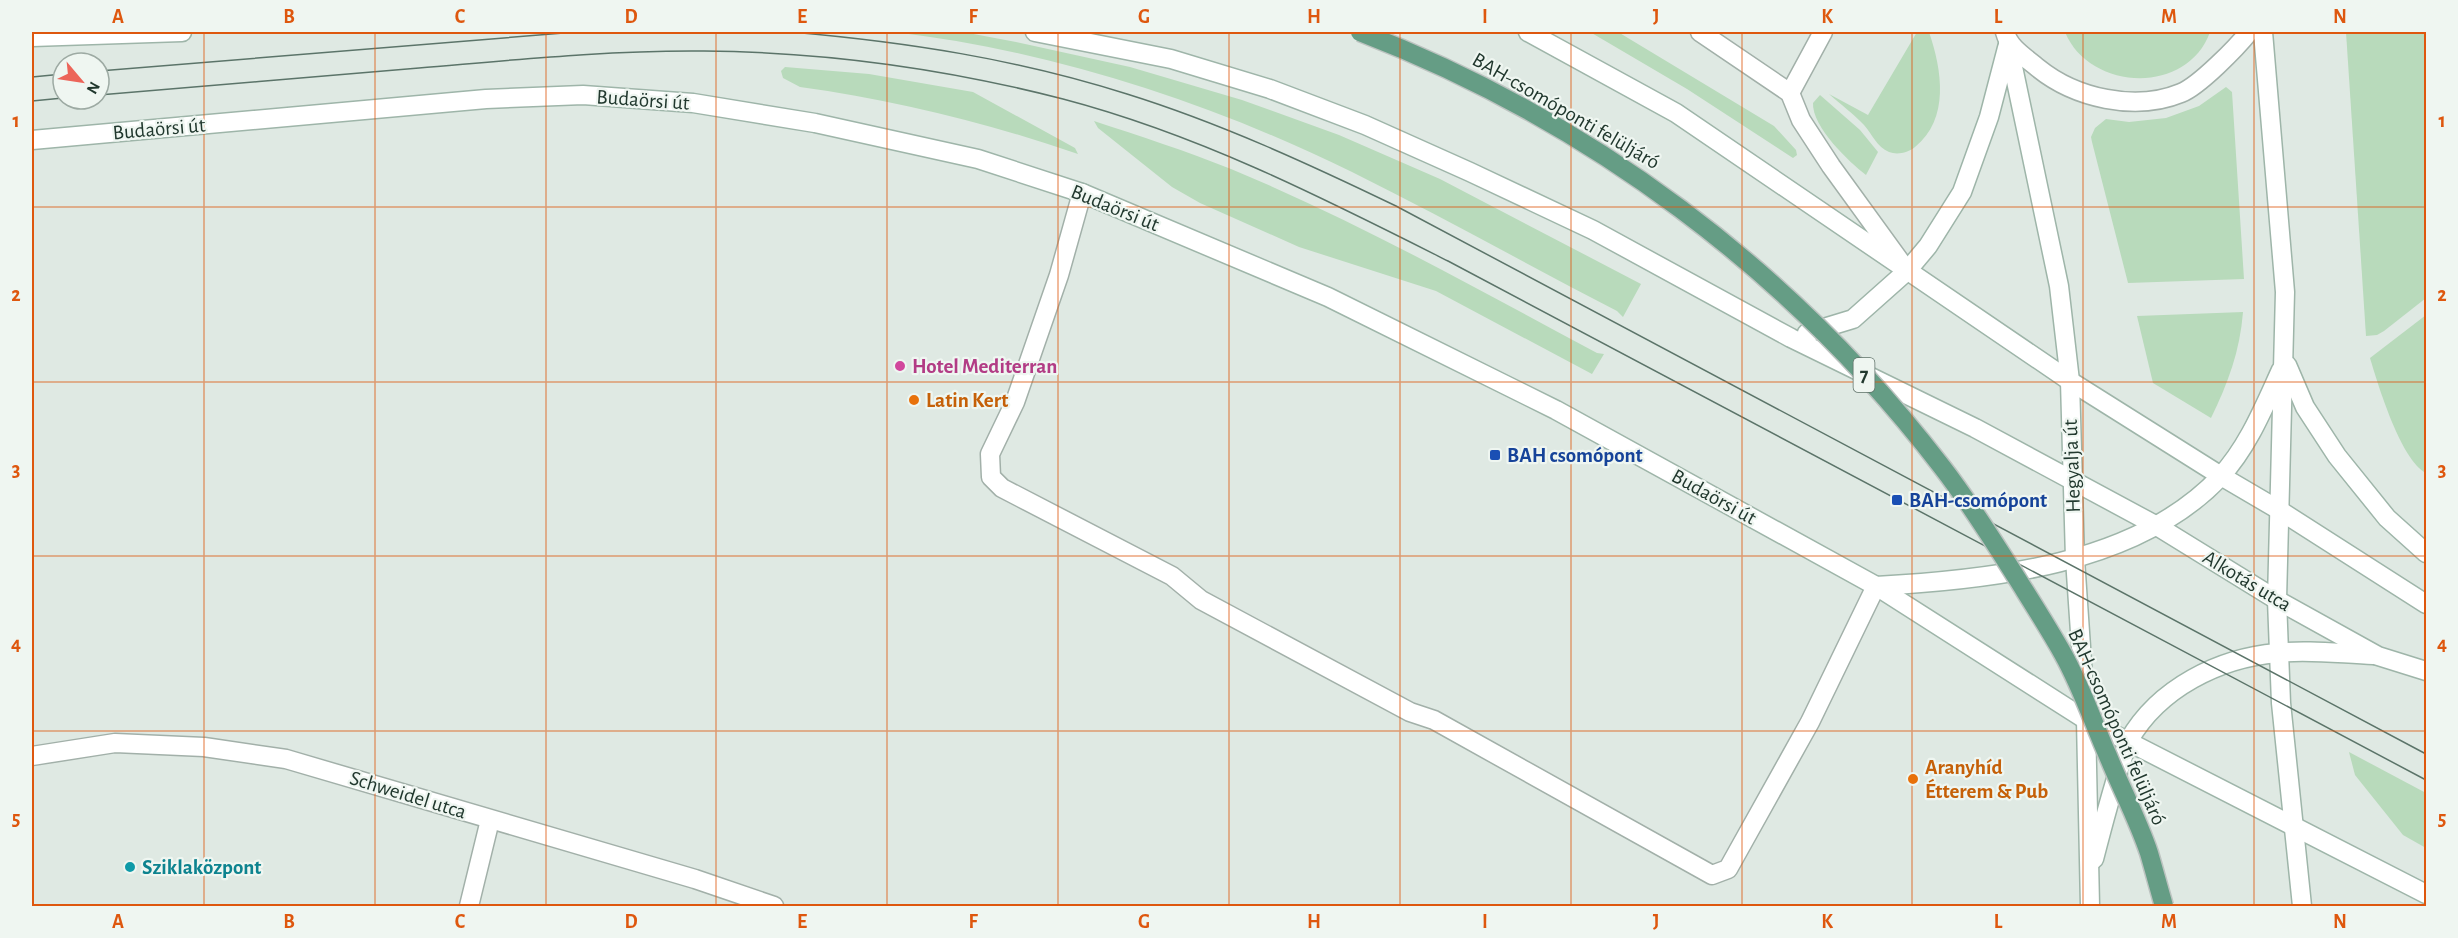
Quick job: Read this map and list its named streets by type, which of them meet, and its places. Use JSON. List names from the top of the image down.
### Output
{
  "streets": {
    "main road": [
      "Budaörsi út",
      "BAH-csomóponti felüljáró",
      "7",
      "Hegyalja út",
      "Alkotás utca",
      "Schweidel utca"
    ]
  },
  "crossings": [
    ["Budaörsi út", "Hegyalja út"],
    ["Hegyalja út", "Alkotás utca"]
  ],
  "places": {
    "other": [
      "Hotel Mediterran",
      "Latin Kert",
      "Aranyhíd Étterem & Pub",
      "Sziklaközpont"
    ],
    "transit": ["BAH csomópont", "BAH-csomópont"]
  },
  "north": "bottom right",
  "grid": {
    "columns": [
      "A",
      "B",
      "C",
      "D",
      "E",
      "F",
      "G",
      "H",
      "I",
      "J",
      "K",
      "L",
      "M",
      "N"
    ],
    "rows": [
      "1",
      "2",
      "3",
      "4",
      "5"
    ]
  }
}
